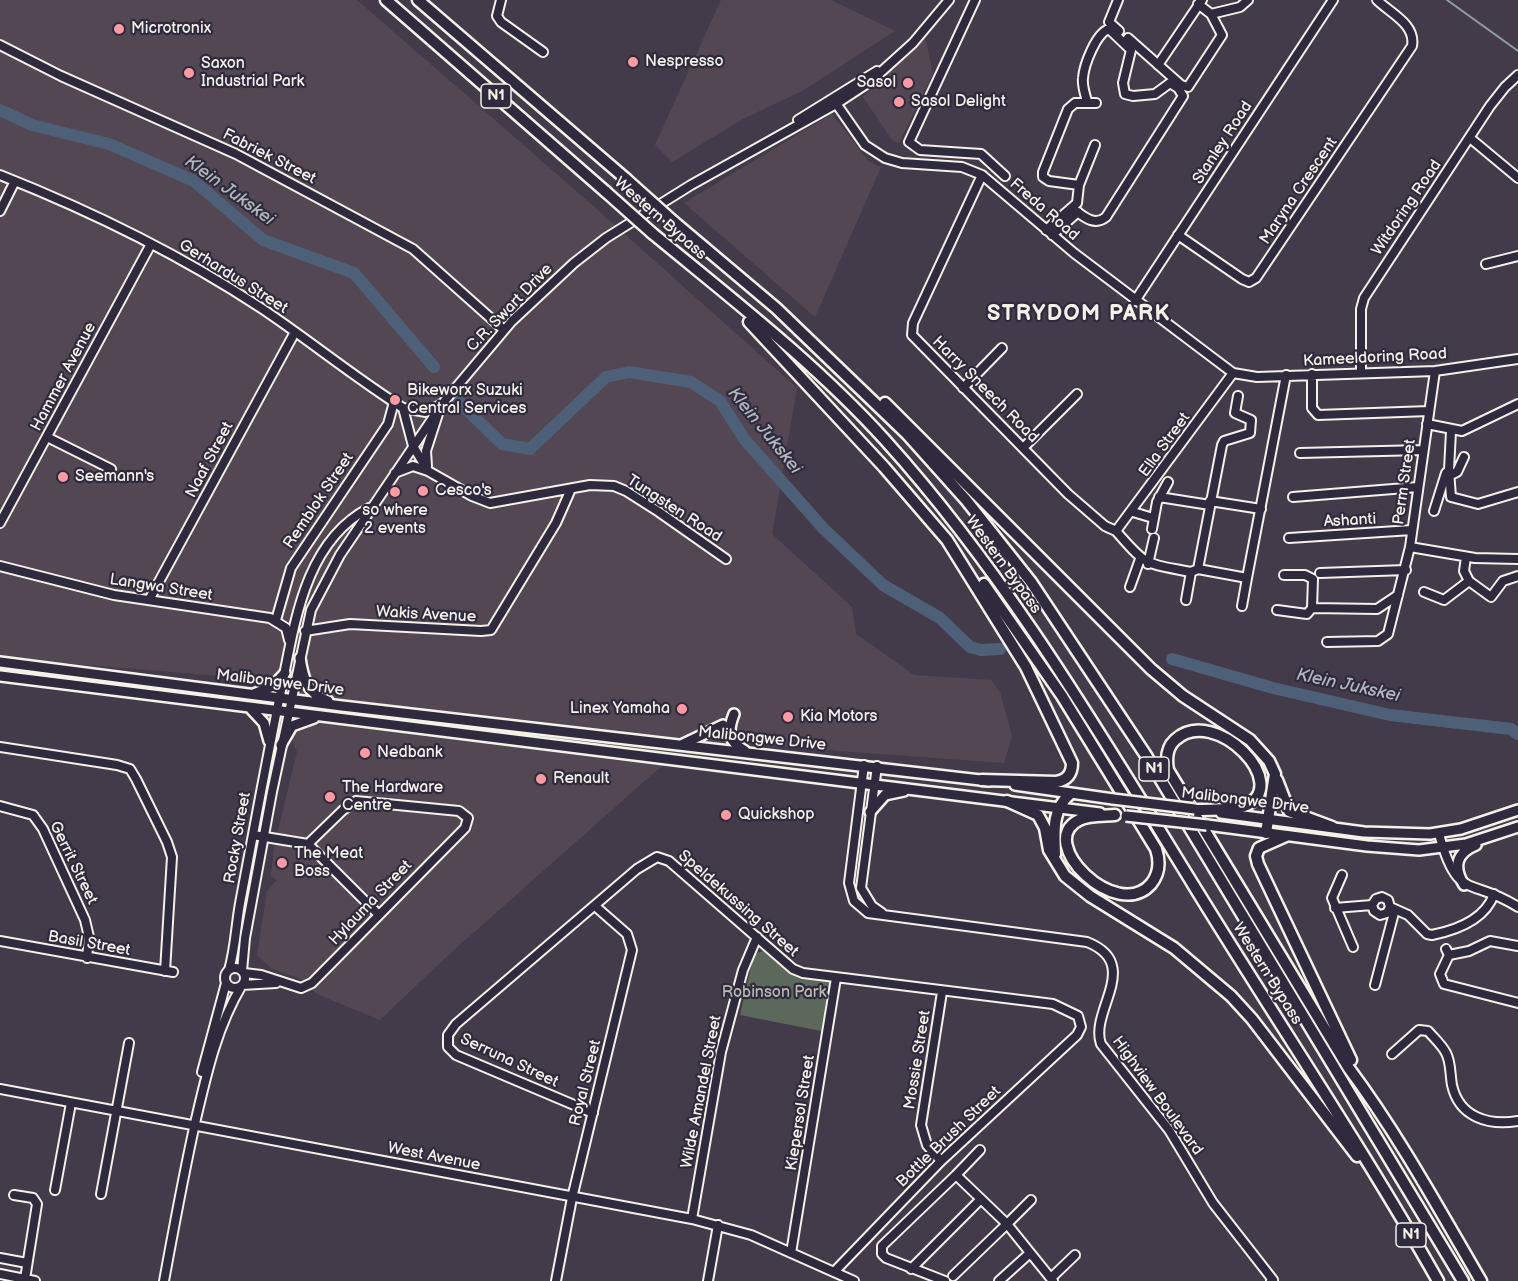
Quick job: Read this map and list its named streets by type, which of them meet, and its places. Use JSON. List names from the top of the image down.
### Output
{
  "streets": {
    "highway": ["N1", "Western Bypass"],
    "main road": ["Malibongwe Drive"],
    "street": [
      "Stanley Road",
      "Fabriek Street",
      "Maryna Crescent",
      "Witdoring Road",
      "Freda Road",
      "Gerhardus Street",
      "C.R. Swart Drive",
      "Kameeldoring Road",
      "Hammer Avenue",
      "Harry Sneech Road",
      "Ella Street",
      "Naaf Street",
      "Perm Street",
      "Remblok Street",
      "Tungsten Road",
      "Ashanti",
      "Langwa Street",
      "Wakis Avenue",
      "Rocky Street",
      "Gerrit Street",
      "Hylauma Street",
      "Speldekussing Street",
      "Basil Street",
      "Mossie Street",
      "Serruna Street",
      "Royal Street",
      "Wilde Amandel Street",
      "Highview Boulevard",
      "Kiepersol Street",
      "Bottle Brush Street",
      "West Avenue"
    ]
  },
  "crossings": [
    ["Stanley Road", "Maryna Crescent"],
    ["Stanley Road", "Freda Road"],
    ["Fabriek Street", "C.R. Swart Drive"],
    ["Witdoring Road", "Kameeldoring Road"],
    ["Freda Road", "C.R. Swart Drive"],
    ["Freda Road", "Kameeldoring Road"],
    ["Freda Road", "Harry Sneech Road"],
    ["Freda Road", "Ella Street"],
    ["Gerhardus Street", "Hammer Avenue"],
    ["Gerhardus Street", "Naaf Street"],
    ["Gerhardus Street", "Remblok Street"],
    ["C.R. Swart Drive", "Tungsten Road"],
    ["C.R. Swart Drive", "Wakis Avenue"],
    ["C.R. Swart Drive", "Malibongwe Drive"],
    ["C.R. Swart Drive", "Rocky Street"],
    ["Kameeldoring Road", "Ella Street"],
    ["Kameeldoring Road", "Perm Street"],
    ["Harry Sneech Road", "Ella Street"],
    ["Naaf Street", "Langwa Street"],
    ["Perm Street", "Ashanti"],
    ["Remblok Street", "Langwa Street"],
    ["Tungsten Road", "Wakis Avenue"],
    ["Malibongwe Drive", "Rocky Street"],
    ["Malibongwe Drive", "Highview Boulevard"],
    ["Gerrit Street", "Basil Street"],
    ["Speldekussing Street", "Mossie Street"],
    ["Speldekussing Street", "Serruna Street"],
    ["Speldekussing Street", "Royal Street"],
    ["Speldekussing Street", "Wilde Amandel Street"],
    ["Speldekussing Street", "Kiepersol Street"],
    ["Speldekussing Street", "Bottle Brush Street"],
    ["Mossie Street", "Bottle Brush Street"],
    ["Serruna Street", "Royal Street"],
    ["Royal Street", "West Avenue"],
    ["Wilde Amandel Street", "West Avenue"],
    ["Kiepersol Street", "West Avenue"],
    ["Bottle Brush Street", "West Avenue"]
  ],
  "districts": ["STRYDOM PARK"],
  "water": ["Klein Jukskei"],
  "parks": ["Robinson Park"],
  "places": [
    "Microtronix",
    "Nespresso",
    "Saxon Industrial Park",
    "Sasol",
    "Sasol Delight",
    "Bikeworx Suzuki Central Services",
    "Seemann's",
    "Cesco's",
    "so where 2 events",
    "Linex Yamaha",
    "Kia Motors",
    "Nedbank",
    "Renault",
    "The Hardware Centre",
    "Quickshop",
    "The Meat Boss"
  ]
}
